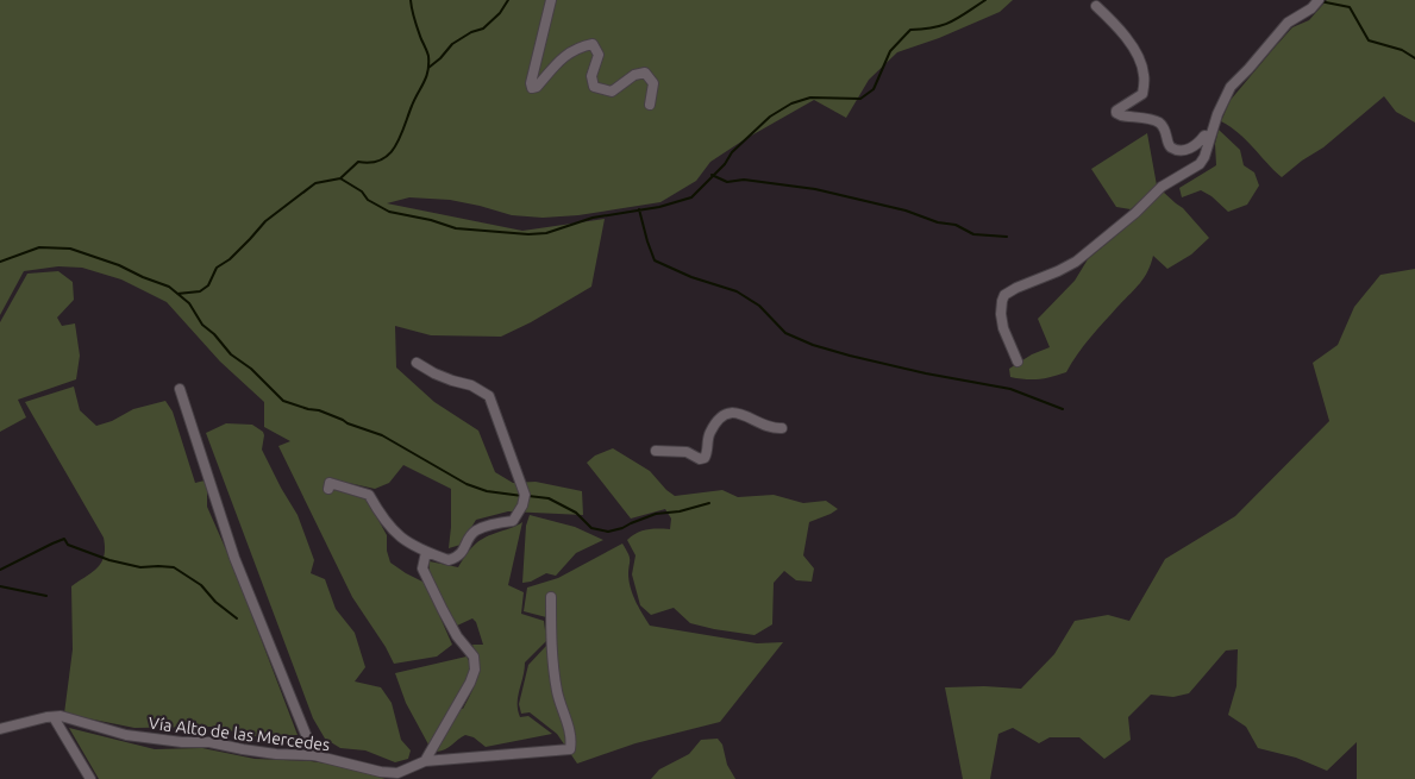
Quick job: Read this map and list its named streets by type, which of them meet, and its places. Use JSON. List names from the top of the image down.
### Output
{
  "streets": {
    "street": ["Vía Alto de las Mercedes"]
  }
}
